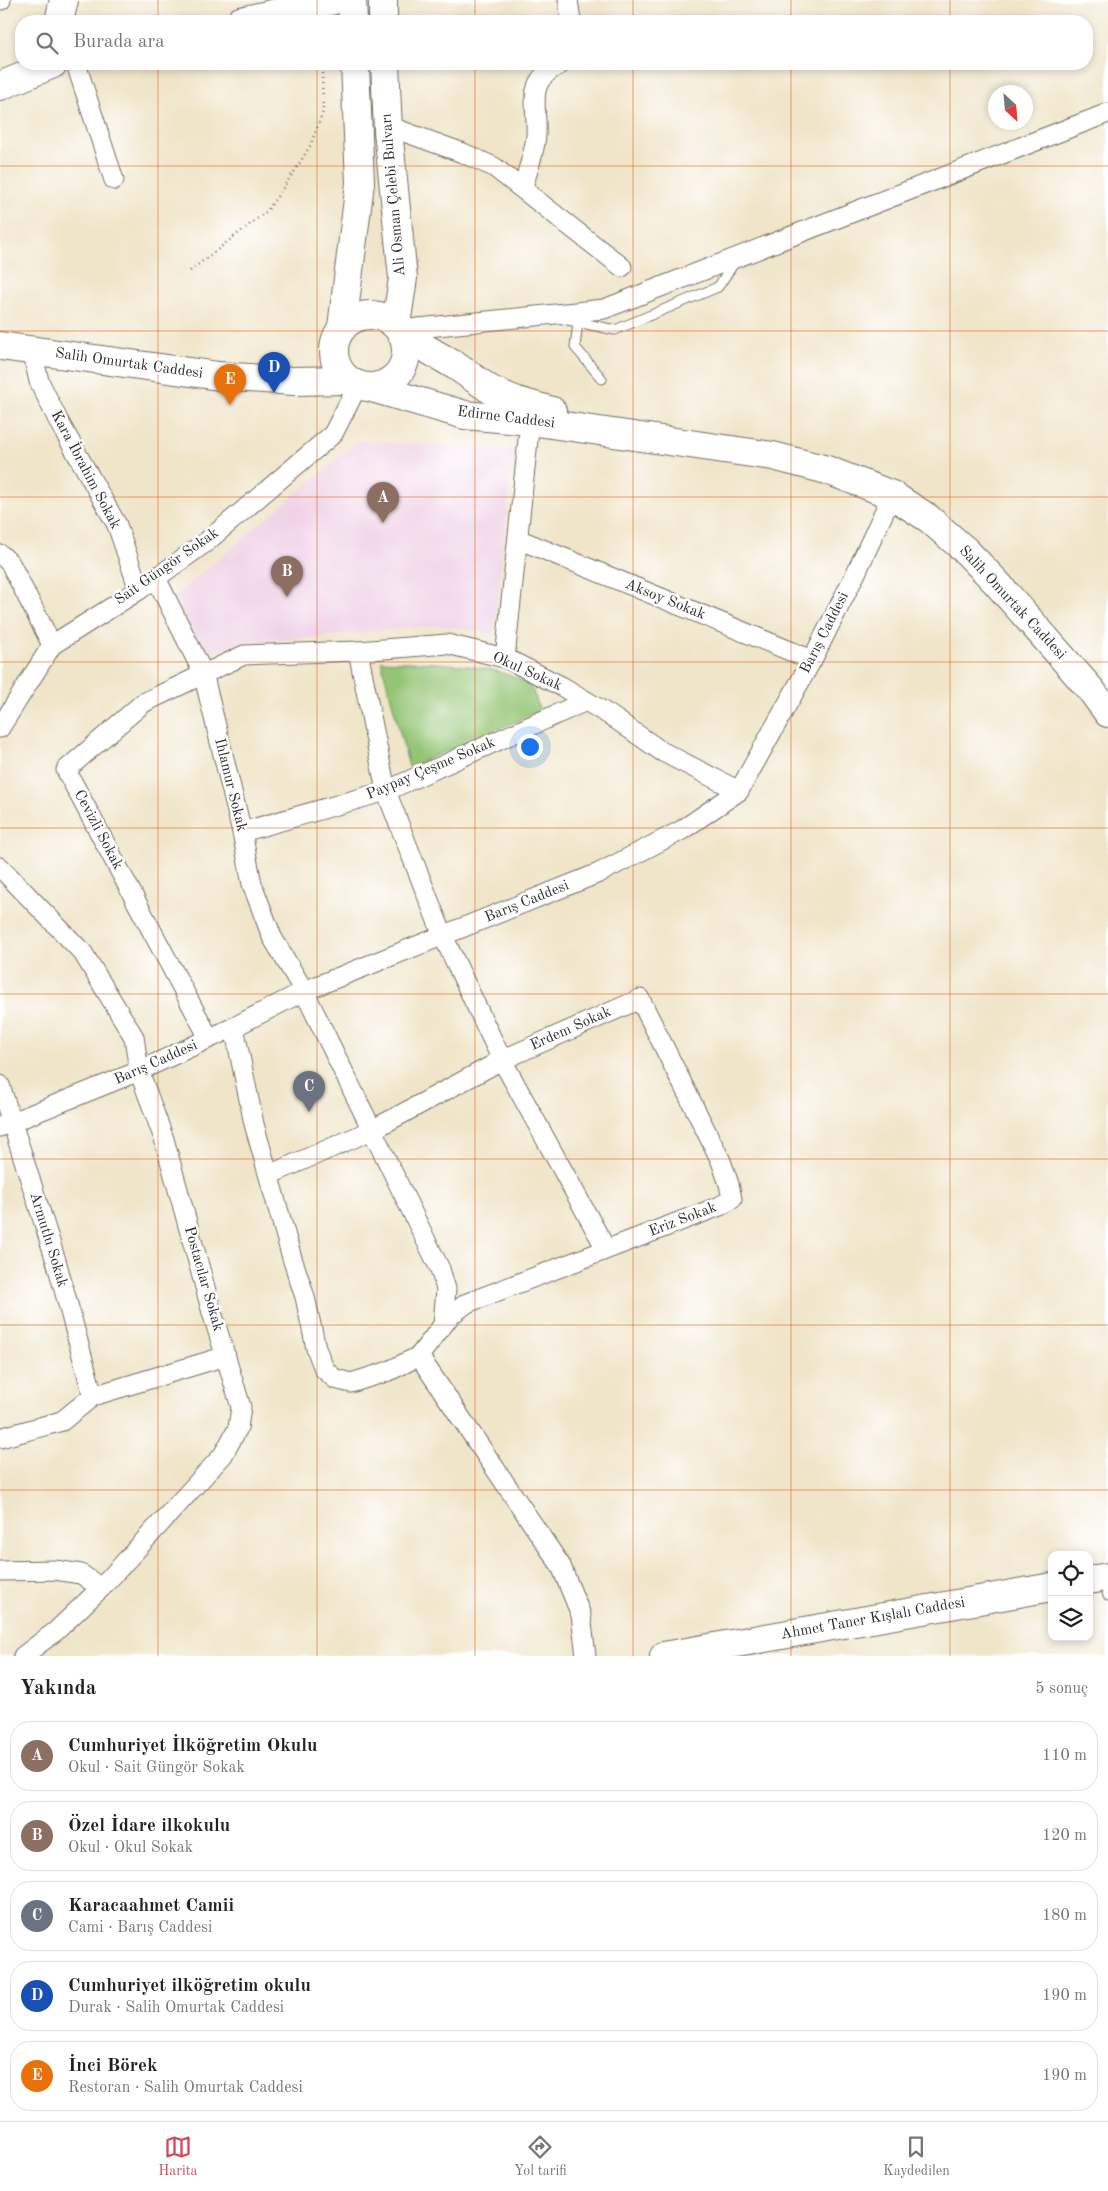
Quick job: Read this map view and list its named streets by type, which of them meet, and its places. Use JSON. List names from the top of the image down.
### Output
{
  "streets": {
    "main road": [
      "Ali Osman Çelebi Bulvarı",
      "Salih Omurtak Caddesi",
      "Edirne Caddesi",
      "Ahmet Taner Kışlalı Caddesi"
    ],
    "street": [
      "Kara İbrahim Sokak",
      "Sait Güngör Sokak",
      "Aksoy Sokak",
      "Barış Caddesi",
      "Okul Sokak",
      "Paypay Çeşme Sokak",
      "Ihlamur Sokak",
      "Cevizli Sokak",
      "Erdem Sokak",
      "Eriz Sokak",
      "Armutlu Sokak",
      "Postacılar Sokak"
    ]
  },
  "crossings": [
    ["Ali Osman Çelebi Bulvarı", "Salih Omurtak Caddesi"],
    ["Ali Osman Çelebi Bulvarı", "Edirne Caddesi"],
    ["Ali Osman Çelebi Bulvarı", "Sait Güngör Sokak"],
    ["Salih Omurtak Caddesi", "Edirne Caddesi"],
    ["Salih Omurtak Caddesi", "Kara İbrahim Sokak"],
    ["Salih Omurtak Caddesi", "Sait Güngör Sokak"],
    ["Salih Omurtak Caddesi", "Barış Caddesi"],
    ["Edirne Caddesi", "Sait Güngör Sokak"],
    ["Kara İbrahim Sokak", "Sait Güngör Sokak"],
    ["Sait Güngör Sokak", "Ihlamur Sokak"],
    ["Aksoy Sokak", "Barış Caddesi"],
    ["Barış Caddesi", "Okul Sokak"],
    ["Barış Caddesi", "Ihlamur Sokak"],
    ["Barış Caddesi", "Cevizli Sokak"],
    ["Barış Caddesi", "Armutlu Sokak"],
    ["Barış Caddesi", "Postacılar Sokak"],
    ["Okul Sokak", "Paypay Çeşme Sokak"],
    ["Okul Sokak", "Ihlamur Sokak"],
    ["Okul Sokak", "Cevizli Sokak"],
    ["Paypay Çeşme Sokak", "Ihlamur Sokak"],
    ["Ihlamur Sokak", "Cevizli Sokak"],
    ["Ihlamur Sokak", "Erdem Sokak"],
    ["Ihlamur Sokak", "Eriz Sokak"],
    ["Erdem Sokak", "Eriz Sokak"]
  ],
  "north": "bottom right",
  "page": {
    "search": "Burada ara",
    "pins": [
      "D",
      "E",
      "A",
      "B",
      "C"
    ],
    "heading": ["Yakında", "5 sonuç"],
    "list": [
      {
        "mark": "A",
        "name": "Cumhuriyet İlköğretim Okulu",
        "note": "Okul · Sait Güngör Sokak",
        "value": "110 m"
      },
      {
        "mark": "B",
        "name": "Özel İdare ilkokulu",
        "note": "Okul · Okul Sokak",
        "value": "120 m"
      },
      {
        "mark": "C",
        "name": "Karacaahmet Camii",
        "note": "Cami · Barış Caddesi",
        "value": "180 m"
      },
      {
        "mark": "D",
        "name": "Cumhuriyet ilköğretim okulu",
        "note": "Durak · Salih Omurtak Caddesi",
        "value": "190 m"
      },
      {
        "mark": "E",
        "name": "İnci Börek",
        "note": "Restoran · Salih Omurtak Caddesi",
        "value": "190 m"
      }
    ],
    "nav": ["Harita", "Yol tarifi", "Kaydedilen"]
  }
}
